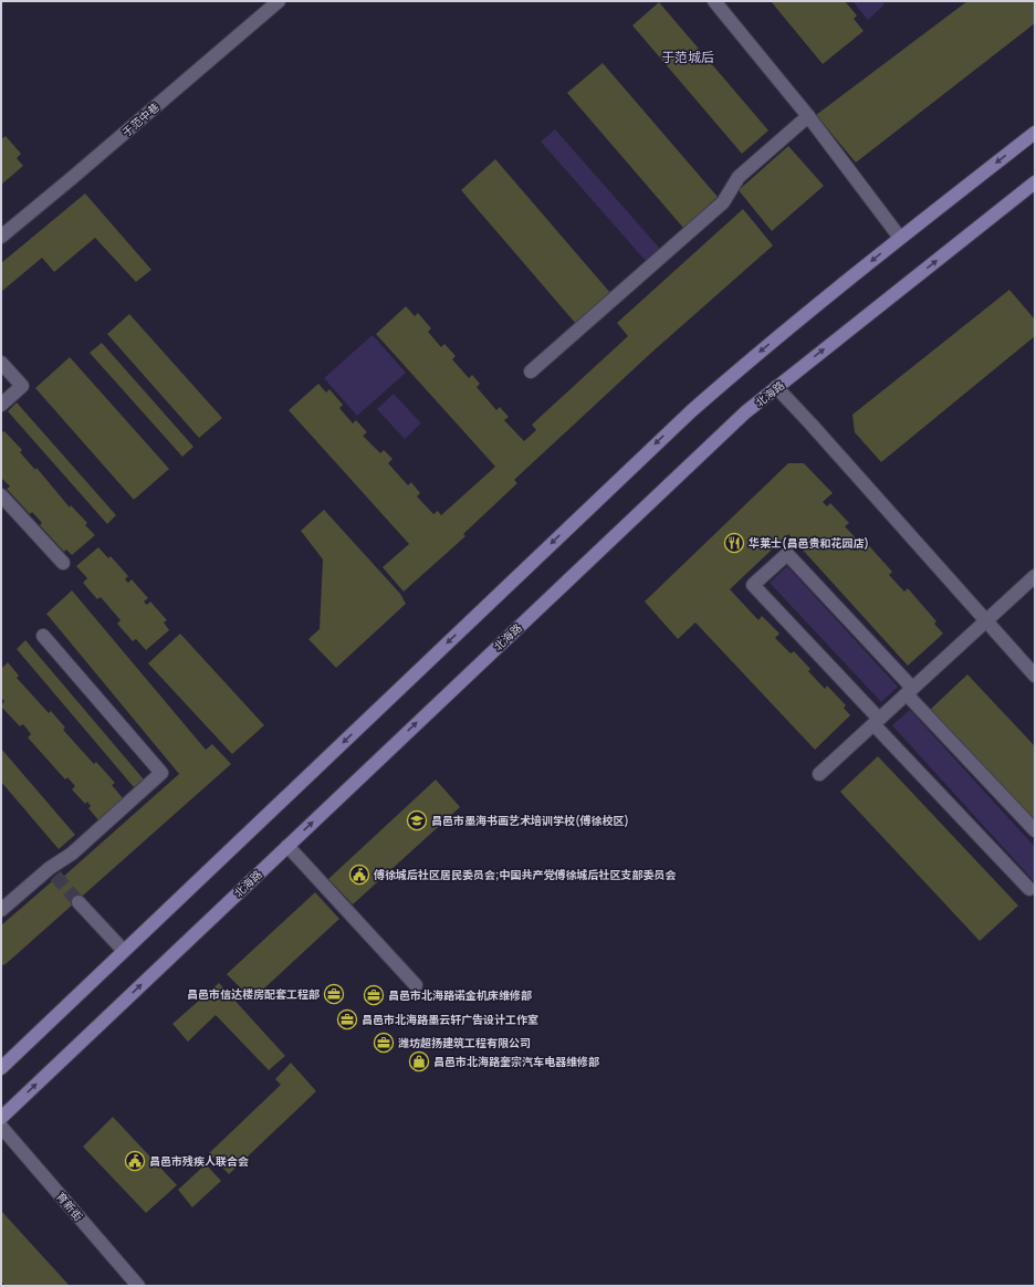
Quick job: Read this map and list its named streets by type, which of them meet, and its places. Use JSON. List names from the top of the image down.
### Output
{
  "streets": {
    "main road": ["北海路"],
    "street": ["于范中巷", "育新街"]
  },
  "districts": ["于范城后"],
  "places": {
    "restaurant": ["华莱士(昌邑贵和花园店)"],
    "school or university": ["昌邑市墨海书画艺术培训学校(傅徐校区)"],
    "public building": ["傅徐城后社区居民委员会;中国共产党傅徐城后社区支部委员会", "昌邑市残疾人联合会"],
    "office": [
      "昌邑市信达楼房配套工程部",
      "昌邑市北海路诺金机床维修部",
      "昌邑市北海路墨云轩广告设计工作室",
      "潍坊超扬建筑工程有限公司"
    ],
    "shop": ["昌邑市北海路奎宗汽车电器维修部"]
  }
}
